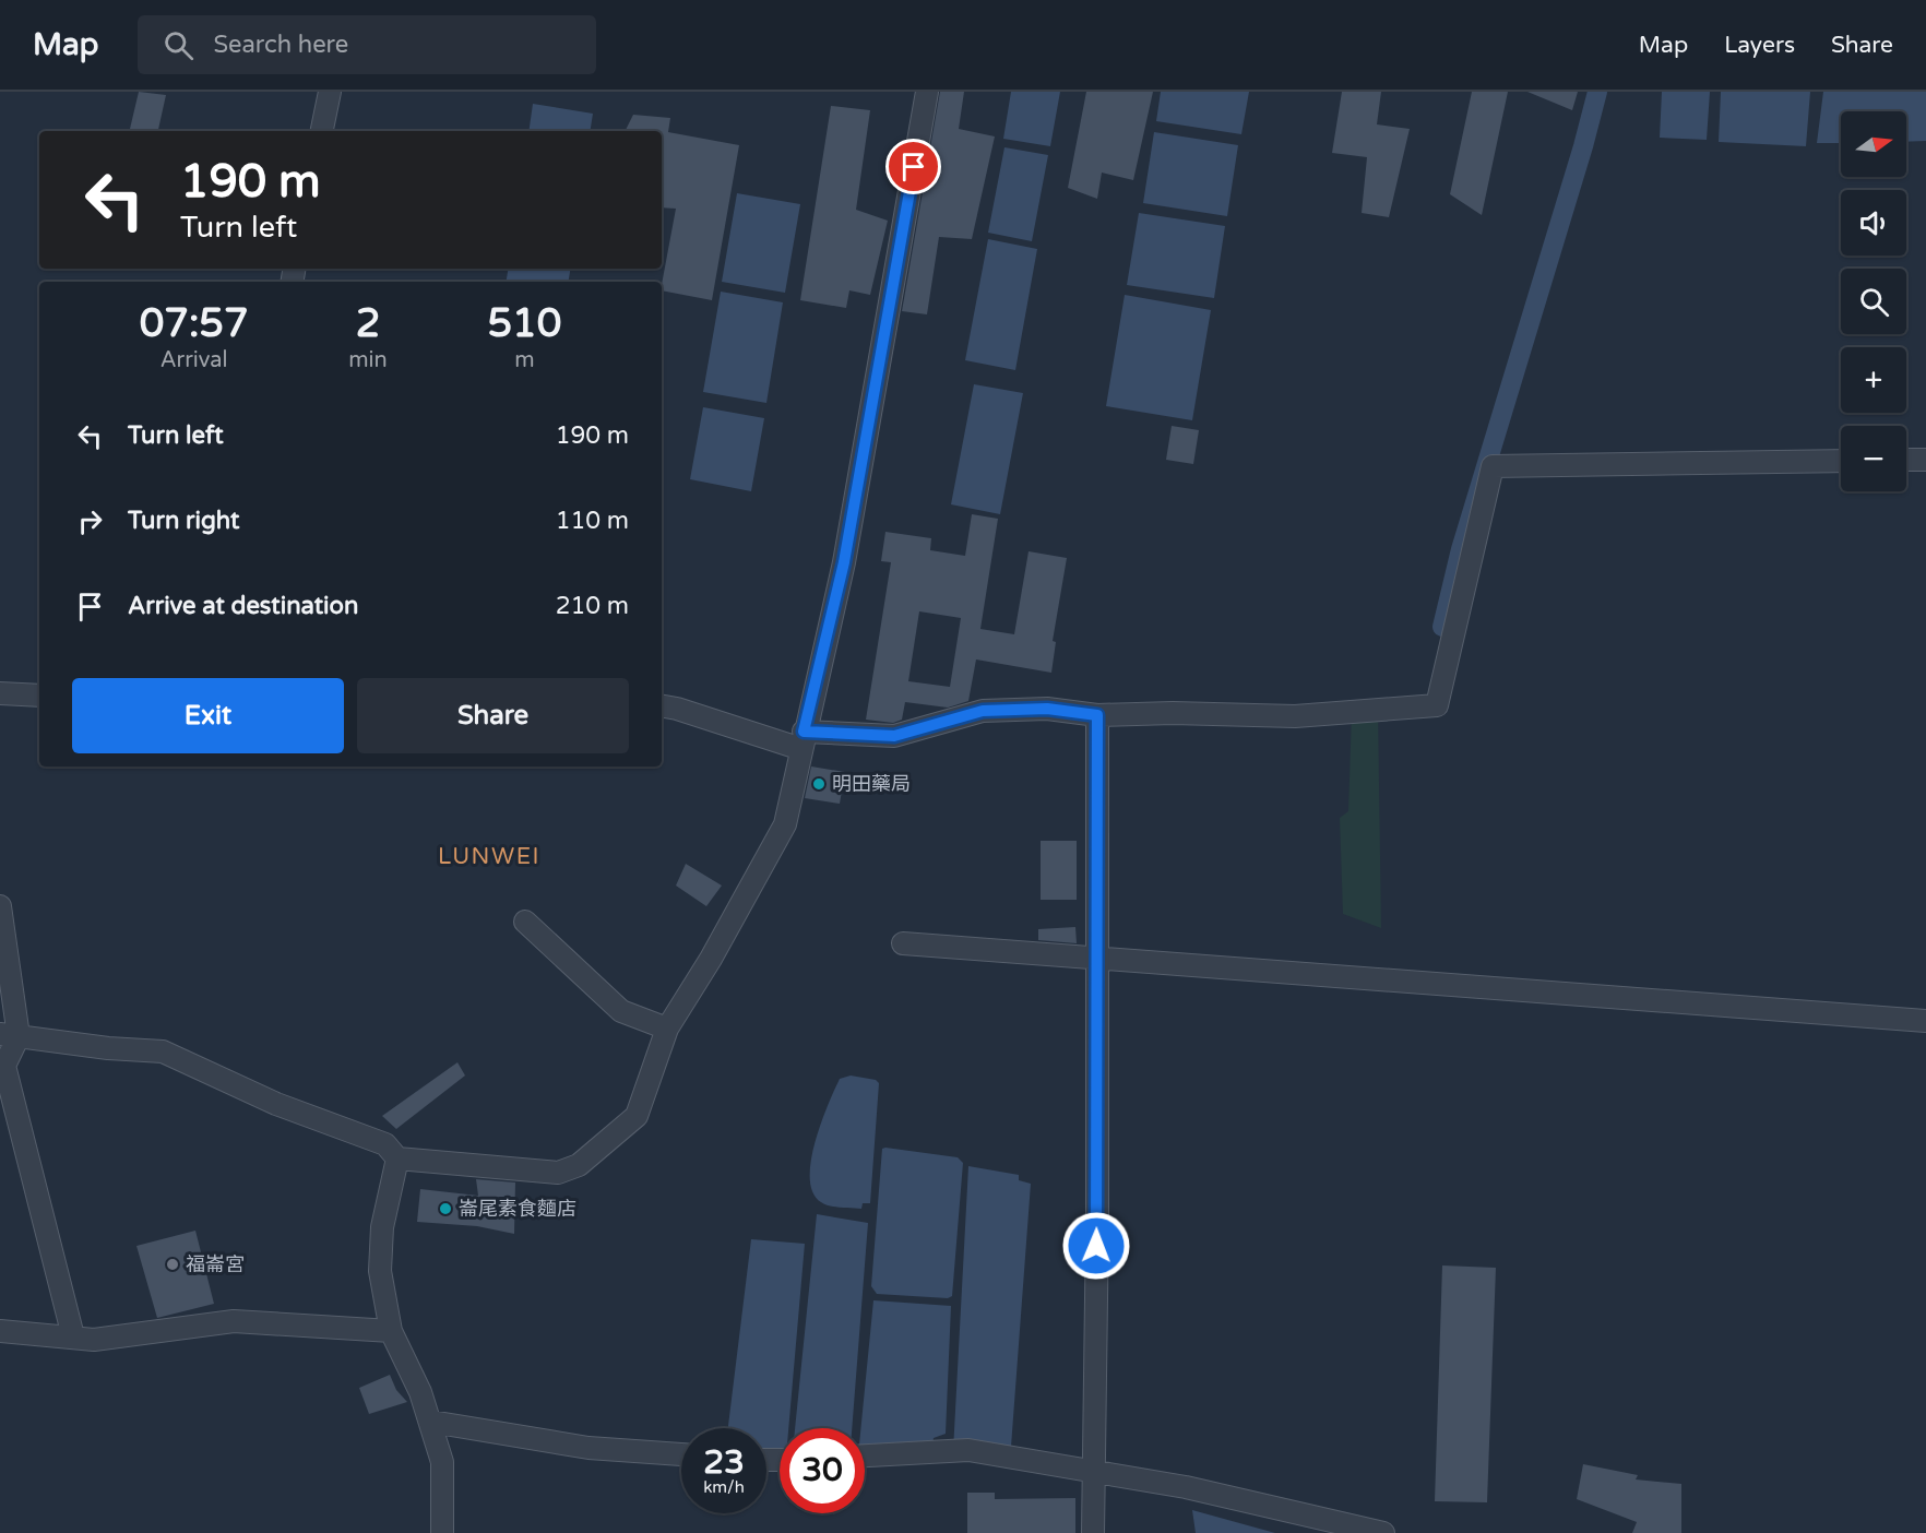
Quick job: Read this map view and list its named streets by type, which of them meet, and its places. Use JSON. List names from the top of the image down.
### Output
{
  "districts": ["LUNWEI"],
  "places": ["明田藥局", "崙尾素食麵店", "福崙宮"],
  "north": "right",
  "page": {
    "header": "Map",
    "search": "Search here",
    "nav": ["Map", "Layers", "Share"],
    "map_buttons": ["+", "−"],
    "turn": ["190 m", "Turn left"],
    "eta": [
      "07:57",
      "Arrival",
      "2",
      "min",
      "510",
      "m"
    ],
    "list": [
      {
        "name": "Turn left",
        "value": "190 m"
      },
      {
        "name": "Turn right",
        "value": "110 m"
      },
      {
        "name": "Arrive at destination",
        "value": "210 m"
      }
    ],
    "buttons": ["Exit", "Share"],
    "speed": "23 km/h",
    "limit": "30"
  }
}
